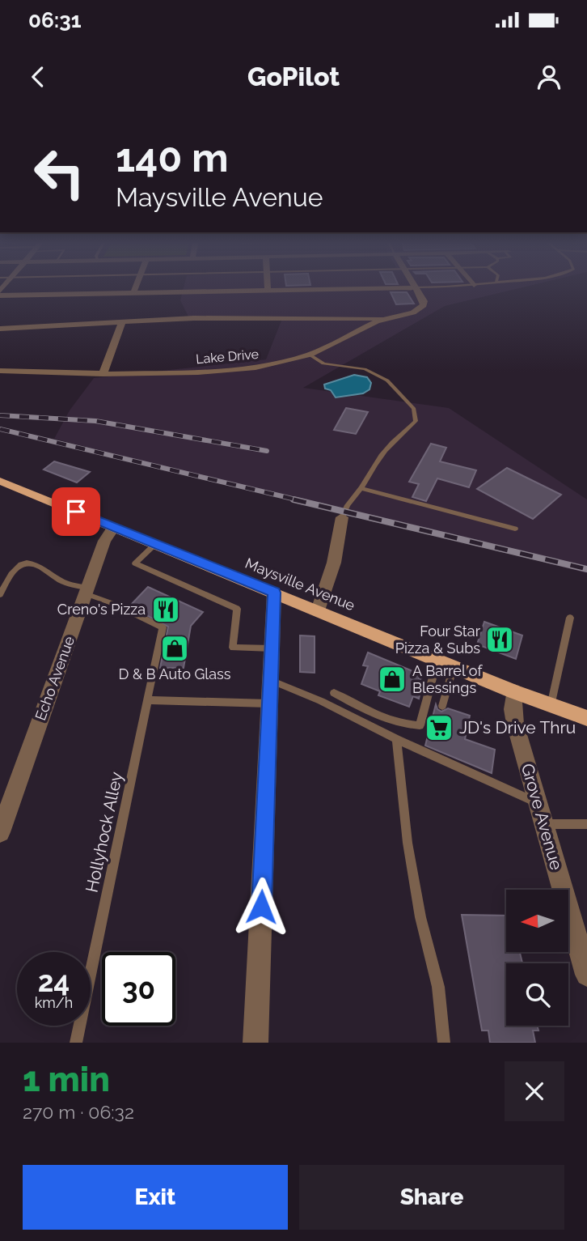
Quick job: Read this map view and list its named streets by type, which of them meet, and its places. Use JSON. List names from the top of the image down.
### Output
{
  "streets": {
    "main road": ["Maysville Avenue"],
    "street": ["Lake Drive", "Echo Avenue", "Grove Avenue"],
    "lane": ["Hollyhock Alley"]
  },
  "crossings": [
    ["Maysville Avenue", "Echo Avenue"],
    ["Maysville Avenue", "Grove Avenue"],
    ["Echo Avenue", "Hollyhock Alley"]
  ],
  "places": {
    "restaurant": ["Creno's Pizza", "Four Star Pizza & Subs"],
    "shop": ["D & B Auto Glass", "A Barrel of Blessings"],
    "supermarket": ["JD's Drive Thru"]
  },
  "north": "left",
  "page": {
    "status": "06:31",
    "header": "GoPilot",
    "turn": ["140 m", "Maysville Avenue"],
    "speed": "24 km/h",
    "limit": "30",
    "heading": ["1 min", "270 m · 06:32"],
    "buttons": ["Exit", "Share"]
  }
}
